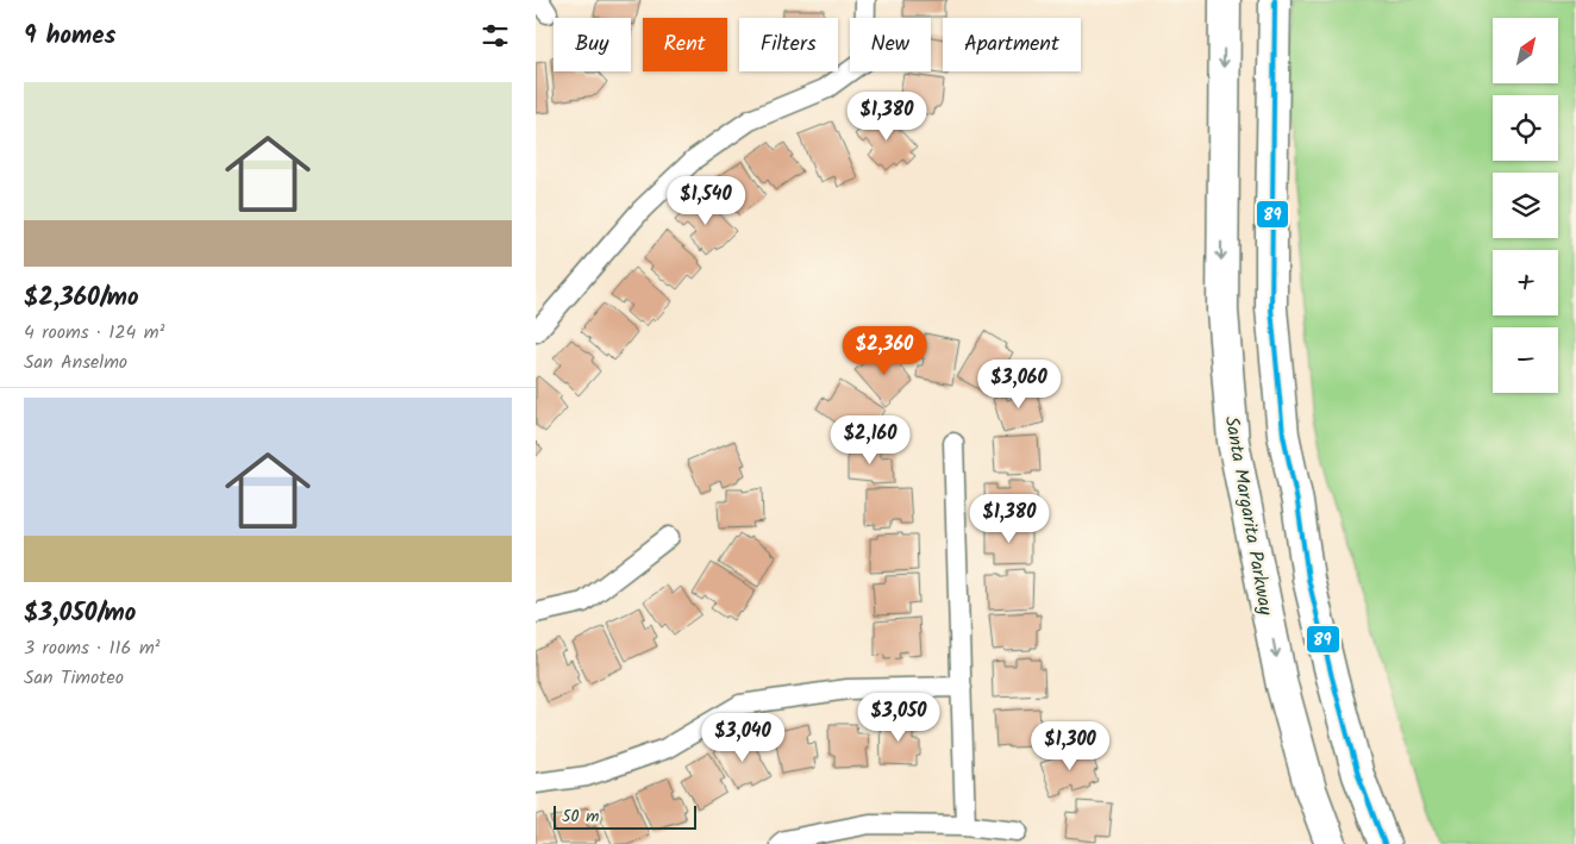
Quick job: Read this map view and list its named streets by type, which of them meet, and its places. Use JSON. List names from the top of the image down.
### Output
{
  "streets": {
    "main road": ["Santa Margarita Parkway"]
  },
  "lines": ["transit line 89"],
  "scale_bar": "50 m",
  "north": "top right",
  "page": {
    "heading": "9 homes",
    "map_buttons": ["+", "−"],
    "chip": [
      "Buy",
      "Rent",
      "Filters",
      "New",
      "Apartment"
    ],
    "list": [
      {
        "name": "$2,360/mo",
        "note": "4 rooms · 124 m² · San Anselmo"
      },
      {
        "name": "$3,050/mo",
        "note": "3 rooms · 116 m² · San Timoteo"
      }
    ],
    "price": [
      "$1,380",
      "$1,540",
      "$2,360",
      "$3,060",
      "$2,160",
      "$1,380",
      "$3,050",
      "$3,040",
      "$1,300"
    ],
    "scale": "50 m"
  }
}
